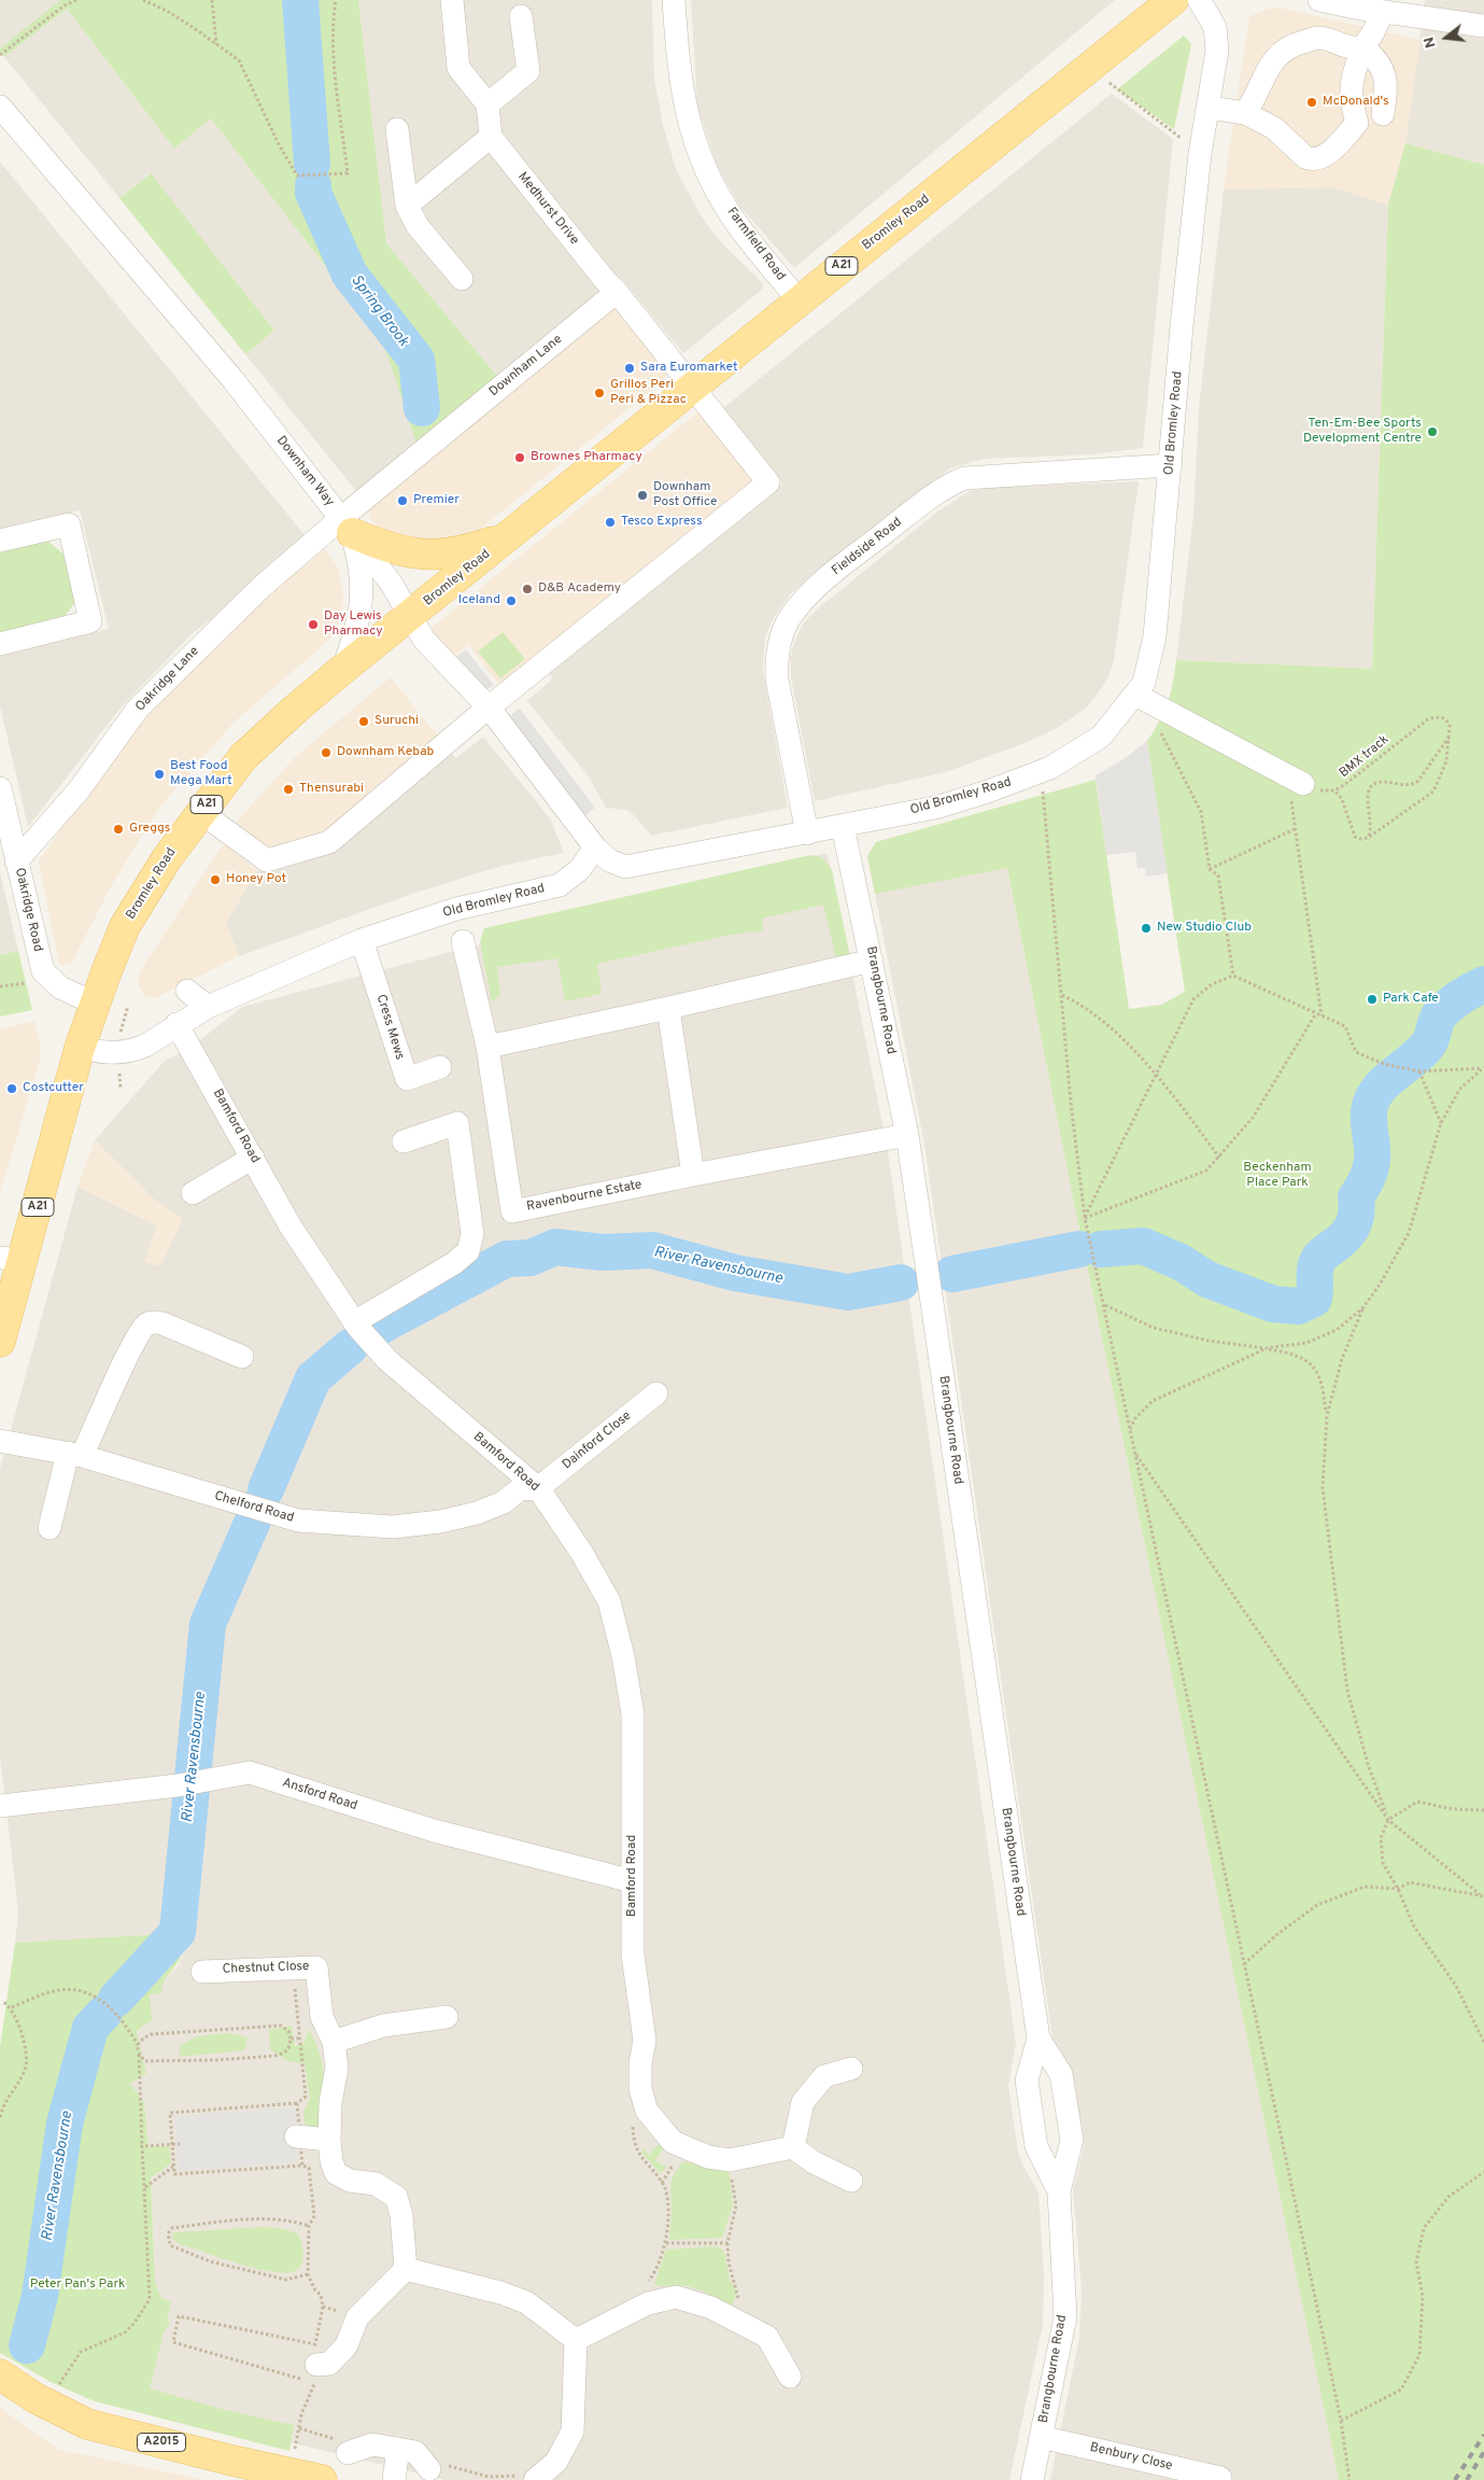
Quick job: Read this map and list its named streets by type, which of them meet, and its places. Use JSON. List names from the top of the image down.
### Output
{
  "streets": {
    "main road": ["Bromley Road", "A21", "A2015"],
    "street": [
      "Medhurst Drive",
      "Farmfield Road",
      "Downham Lane",
      "Old Bromley Road",
      "Downham Way",
      "Fieldside Road",
      "Oakridge Lane",
      "Oakridge Road",
      "Brangbourne Road",
      "Cress Mews",
      "Bamford Road",
      "Ravenbourne Estate",
      "Dainford Close",
      "Chelford Road",
      "Ansford Road",
      "Chestnut Close",
      "Benbury Close"
    ],
    "path": ["BMX track"]
  },
  "crossings": [
    ["Medhurst Drive", "Downham Lane"],
    ["Bromley Road", "Farmfield Road"],
    ["Bromley Road", "Old Bromley Road"],
    ["Bromley Road", "Downham Way"],
    ["Bromley Road", "Oakridge Road"],
    ["Downham Lane", "Downham Way"],
    ["Downham Lane", "Oakridge Lane"],
    ["Old Bromley Road", "Downham Way"],
    ["Old Bromley Road", "Fieldside Road"],
    ["Old Bromley Road", "Brangbourne Road"],
    ["Old Bromley Road", "Cress Mews"],
    ["Old Bromley Road", "Bamford Road"],
    ["Downham Way", "Oakridge Lane"],
    ["Oakridge Lane", "Oakridge Road"],
    ["Brangbourne Road", "Ravenbourne Estate"],
    ["Brangbourne Road", "Benbury Close"],
    ["Bamford Road", "Dainford Close"],
    ["Bamford Road", "Chelford Road"],
    ["Bamford Road", "Ansford Road"],
    ["Dainford Close", "Chelford Road"]
  ],
  "water": ["Spring Brook", "River Ravensbourne"],
  "parks": ["Beckenham Place Park", "Peter Pan's Park"],
  "places": [
    "McDonald's",
    "Sara Euromarket",
    "Grillos Peri Peri & Pizzac",
    "Ten-Em-Bee Sports Development Centre",
    "Brownes Pharmacy",
    "Downham Post Office",
    "Premier",
    "Tesco Express",
    "D&B Academy",
    "Iceland",
    "Day Lewis Pharmacy",
    "Suruchi",
    "Downham Kebab",
    "Best Food Mega Mart",
    "Thensurabi",
    "Greggs",
    "Honey Pot",
    "New Studio Club",
    "Park Cafe",
    "Costcutter"
  ],
  "north": "left"
}
